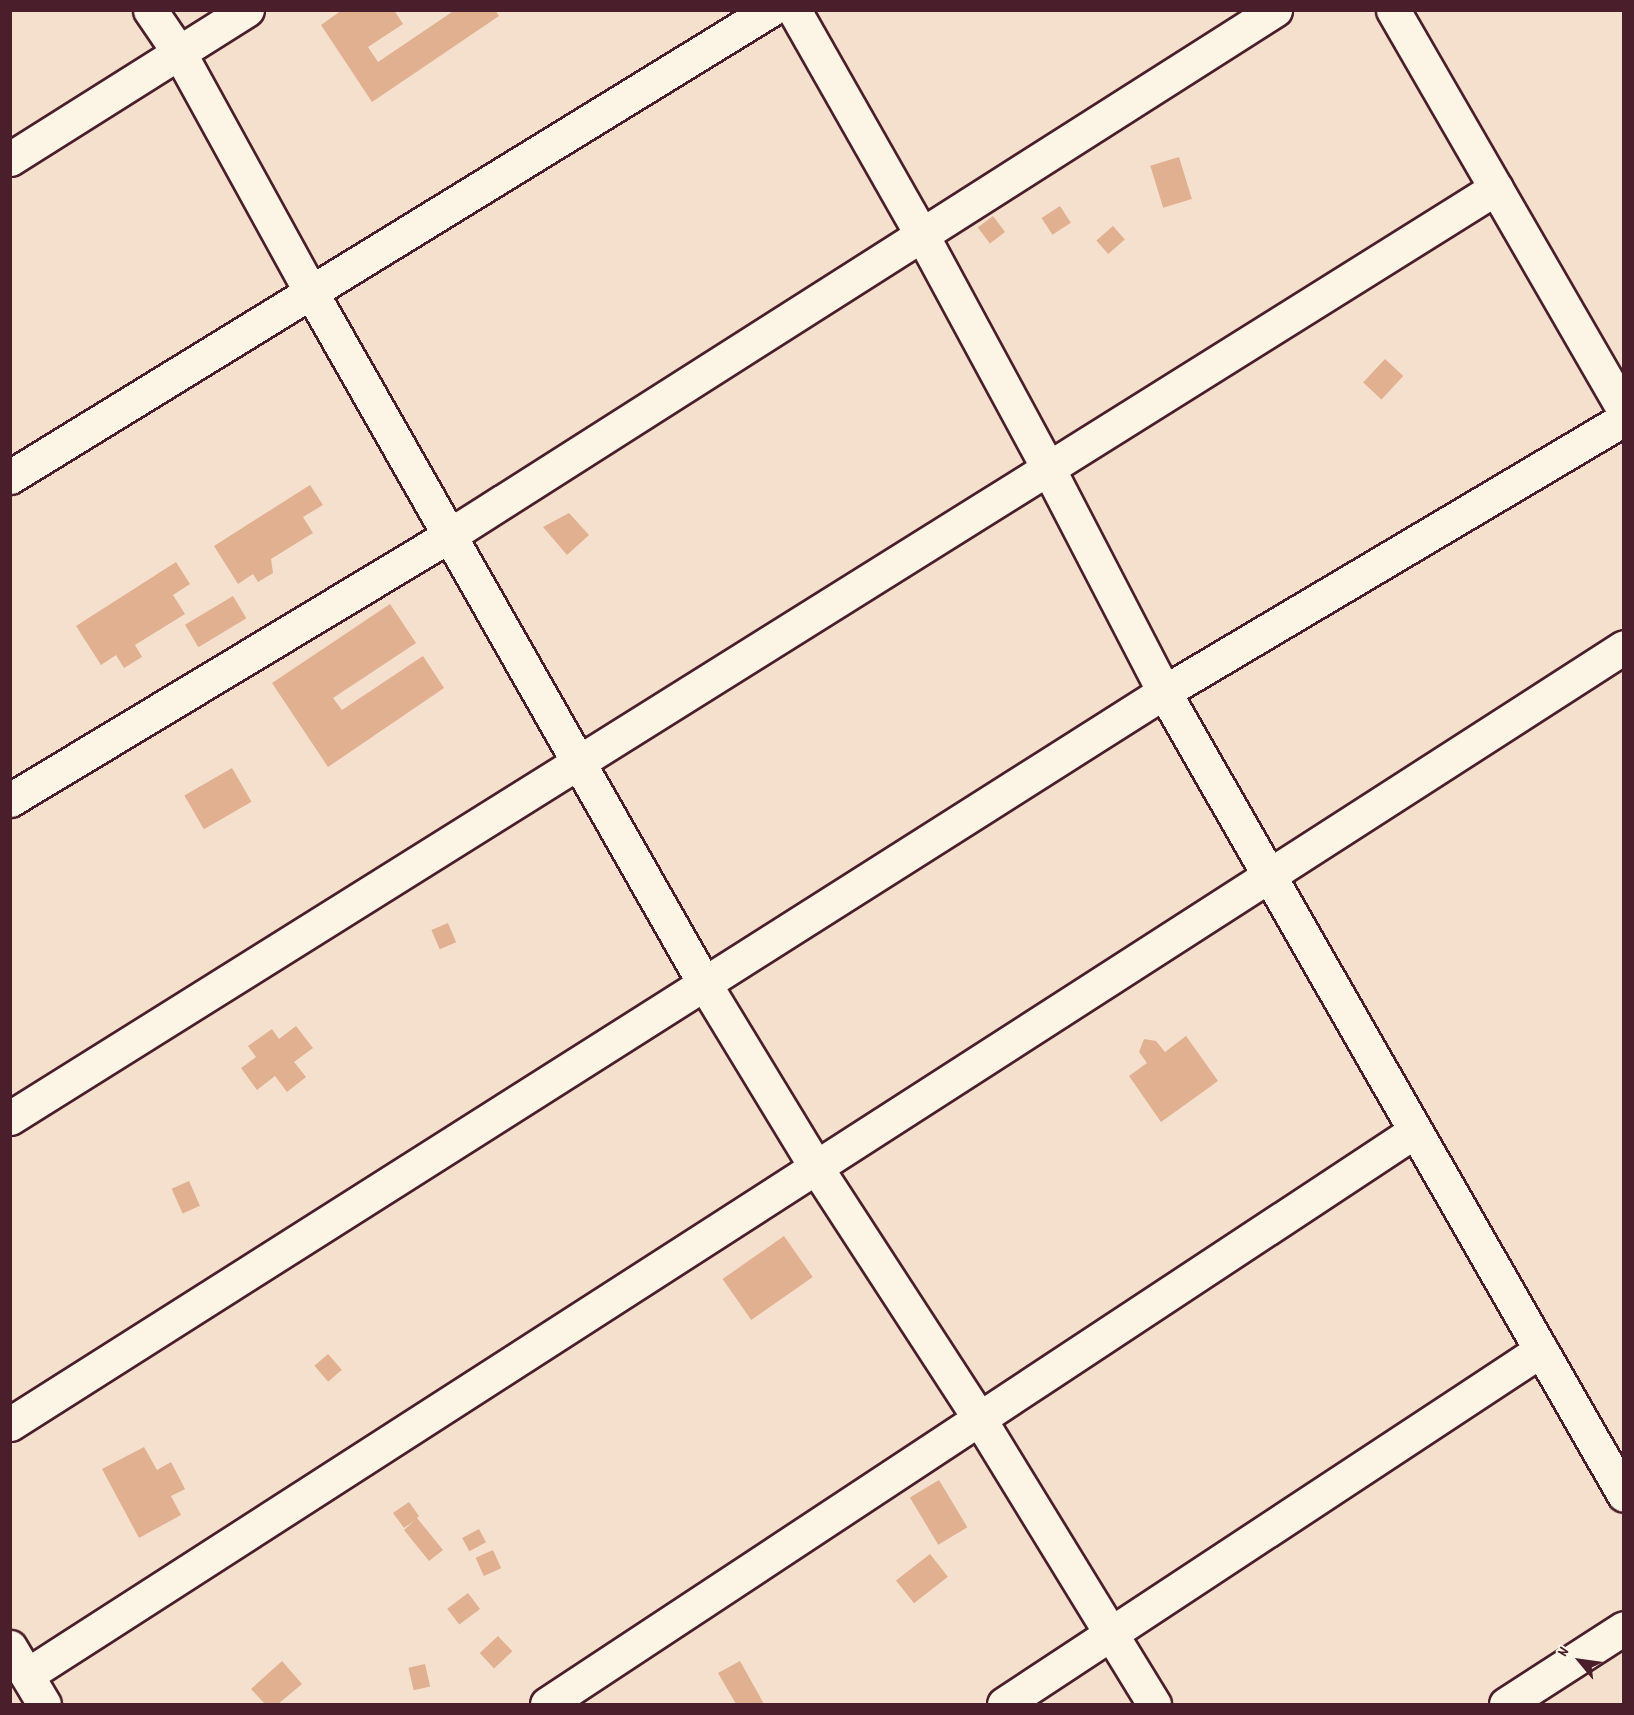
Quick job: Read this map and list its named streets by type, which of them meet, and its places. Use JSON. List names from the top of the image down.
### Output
{
  "north": "top left"
}
